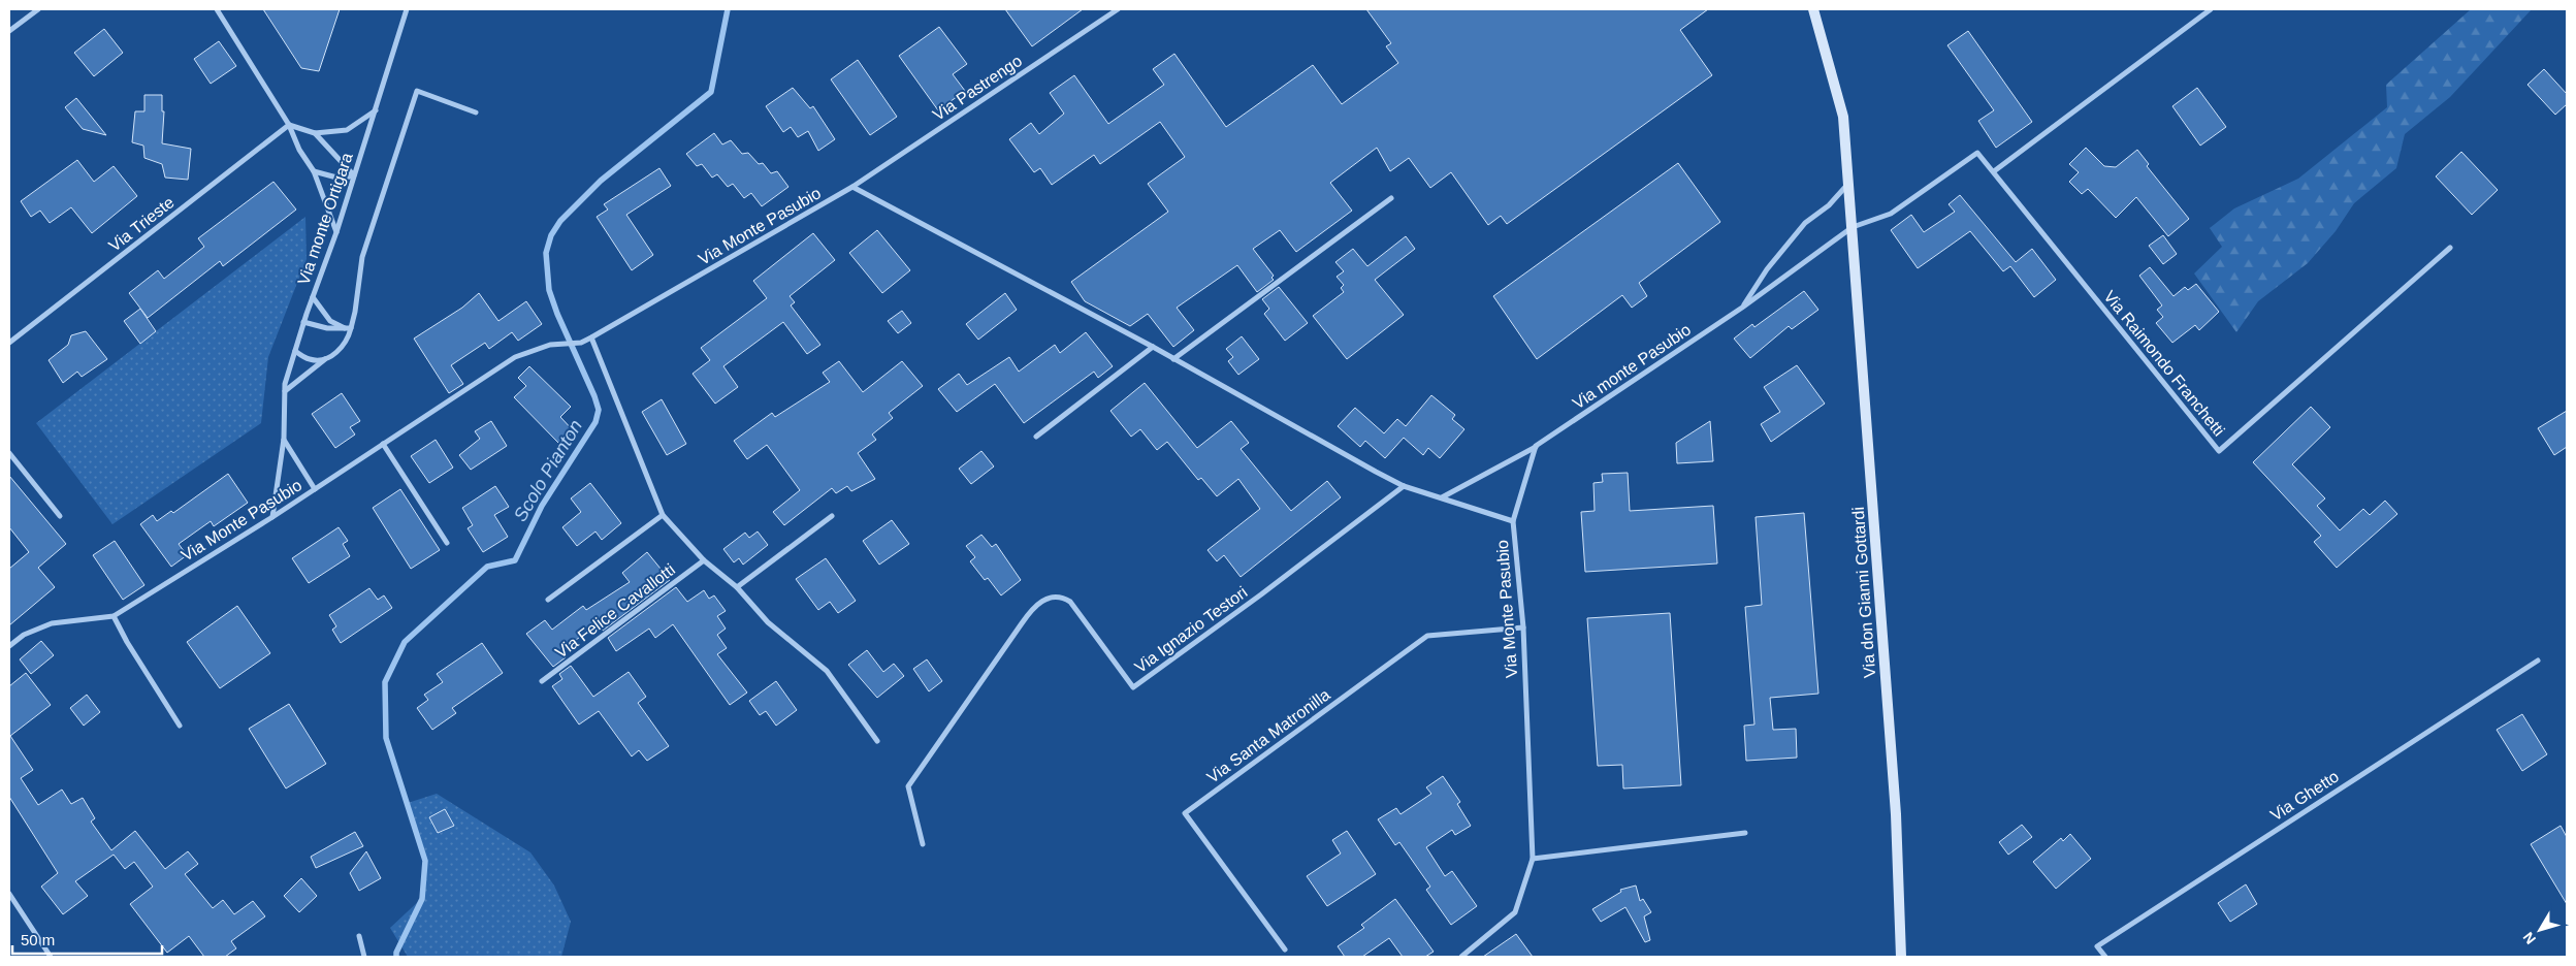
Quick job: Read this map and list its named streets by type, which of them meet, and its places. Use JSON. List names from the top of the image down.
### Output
{
  "streets": {
    "main road": ["Via don Gianni Gottardi"],
    "street": [
      "Via Pastrengo",
      "Via monte Ortigara",
      "Via Trieste",
      "Via Monte Pasubio",
      "Via Raimondo Franchetti",
      "Via monte Pasubio",
      "Via Felice Cavallotti",
      "Via Ignazio Testori",
      "Via Santa Matronilla",
      "Via Ghetto"
    ]
  },
  "crossings": [
    ["Via Pastrengo", "Via Monte Pasubio"],
    ["Via monte Ortigara", "Via Monte Pasubio"],
    ["Via Monte Pasubio", "Via monte Pasubio"],
    ["Via Monte Pasubio", "Via Ignazio Testori"],
    ["Via Monte Pasubio", "Via Santa Matronilla"],
    ["Via Raimondo Franchetti", "Via monte Pasubio"],
    ["Via Raimondo Franchetti", "Via don Gianni Gottardi"],
    ["Via monte Pasubio", "Via don Gianni Gottardi"]
  ],
  "water": ["Scolo Pianton"],
  "scale_bar": "50 m",
  "north": "bottom left"
}
